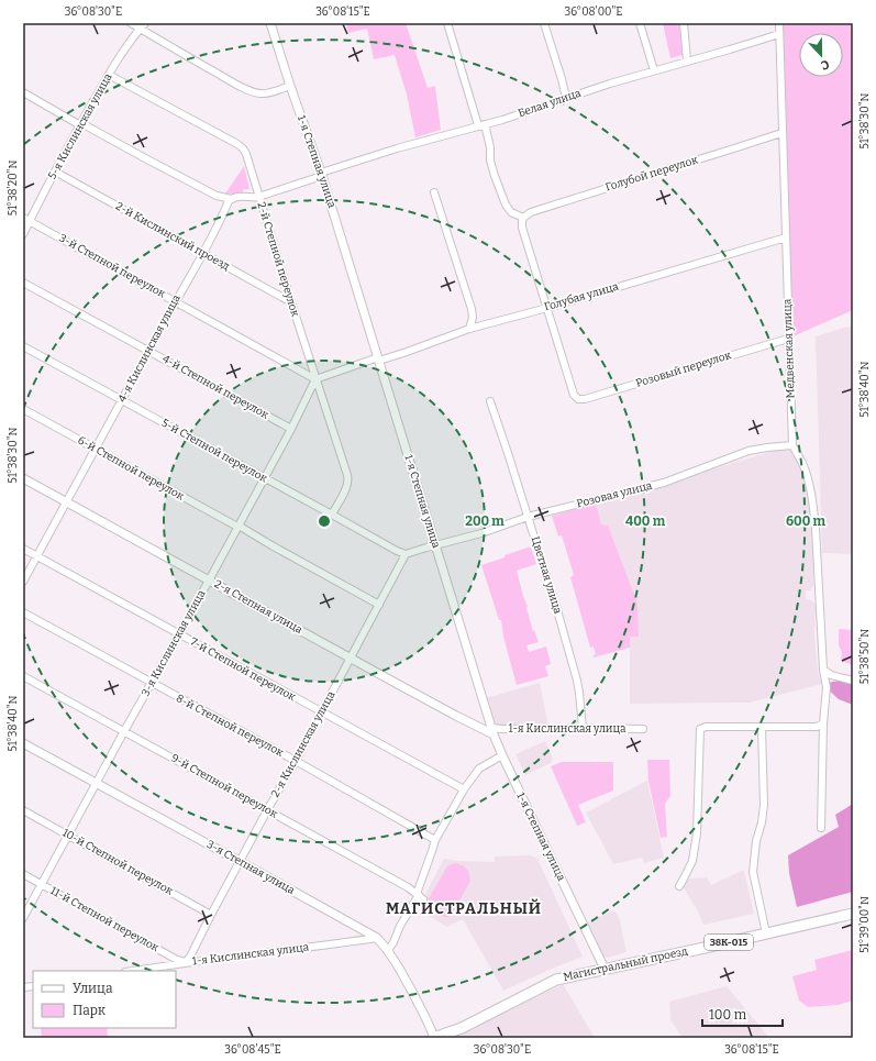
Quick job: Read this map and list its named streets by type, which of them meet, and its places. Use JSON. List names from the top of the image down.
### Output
{
  "streets": {
    "main road": ["38К-015", "Магистральный проезд"],
    "street": [
      "Белая улица",
      "5-я Кислинская улица",
      "1-я Степная улица",
      "Голубой переулок",
      "2-й Кислинский проезд",
      "2-й Степной переулок",
      "3-й Степной переулок",
      "Голубая улица",
      "4-я Кислинская улица",
      "Медвенская улица",
      "Розовый переулок",
      "4-й Степной переулок",
      "5-й Степной переулок",
      "6-й Степной переулок",
      "Розовая улица",
      "Цветная улица",
      "2-я Степная улица",
      "3-я Кислинская улица",
      "7-й Степной переулок",
      "8-й Степной переулок",
      "1-я Кислинская улица",
      "2-я Кислинская улица",
      "9-й Степной переулок",
      "10-й Степной переулок",
      "3-я Степная улица",
      "11-й Степной переулок"
    ]
  },
  "crossings": [
    ["Белая улица", "1-я Степная улица"],
    ["Белая улица", "Медвенская улица"],
    ["5-я Кислинская улица", "2-й Кислинский проезд"],
    ["5-я Кислинская улица", "2-й Степной переулок"],
    ["5-я Кислинская улица", "3-й Степной переулок"],
    ["1-я Степная улица", "Голубая улица"],
    ["1-я Степная улица", "Розовая улица"],
    ["1-я Степная улица", "2-я Степная улица"],
    ["1-я Степная улица", "1-я Кислинская улица"],
    ["1-я Степная улица", "Магистральный проезд"],
    ["Голубой переулок", "Медвенская улица"],
    ["2-й Кислинский проезд", "2-й Степной переулок"],
    ["2-й Кислинский проезд", "4-я Кислинская улица"],
    ["2-й Степной переулок", "3-й Степной переулок"],
    ["2-й Степной переулок", "5-й Степной переулок"],
    ["2-й Степной переулок", "3-я Кислинская улица"],
    ["3-й Степной переулок", "4-я Кислинская улица"],
    ["3-й Степной переулок", "3-я Кислинская улица"],
    ["Голубая улица", "Медвенская улица"],
    ["Голубая улица", "Розовый переулок"],
    ["4-я Кислинская улица", "4-й Степной переулок"],
    ["4-я Кислинская улица", "5-й Степной переулок"],
    ["4-я Кислинская улица", "6-й Степной переулок"],
    ["4-я Кислинская улица", "2-я Степная улица"],
    ["4-я Кислинская улица", "7-й Степной переулок"],
    ["Медвенская улица", "Розовый переулок"],
    ["Медвенская улица", "Розовая улица"],
    ["4-й Степной переулок", "3-я Кислинская улица"],
    ["5-й Степной переулок", "3-я Кислинская улица"],
    ["5-й Степной переулок", "2-я Кислинская улица"],
    ["6-й Степной переулок", "3-я Кислинская улица"],
    ["6-й Степной переулок", "2-я Кислинская улица"],
    ["Розовая улица", "Цветная улица"],
    ["Цветная улица", "1-я Кислинская улица"],
    ["2-я Степная улица", "3-я Кислинская улица"],
    ["2-я Степная улица", "1-я Кислинская улица"],
    ["2-я Степная улица", "2-я Кислинская улица"],
    ["3-я Кислинская улица", "7-й Степной переулок"],
    ["3-я Кислинская улица", "8-й Степной переулок"],
    ["3-я Кислинская улица", "9-й Степной переулок"],
    ["3-я Кислинская улица", "10-й Степной переулок"],
    ["3-я Кислинская улица", "3-я Степная улица"],
    ["3-я Кислинская улица", "11-й Степной переулок"],
    ["7-й Степной переулок", "2-я Кислинская улица"],
    ["8-й Степной переулок", "2-я Кислинская улица"],
    ["1-я Кислинская улица", "2-я Кислинская улица"],
    ["1-я Кислинская улица", "3-я Степная улица"],
    ["1-я Кислинская улица", "11-й Степной переулок"],
    ["2-я Кислинская улица", "9-й Степной переулок"],
    ["2-я Кислинская улица", "10-й Степной переулок"],
    ["2-я Кислинская улица", "3-я Степная улица"],
    ["2-я Кислинская улица", "11-й Степной переулок"],
    ["3-я Степная улица", "Магистральный проезд"]
  ],
  "districts": ["МАГИСТРАЛЬНЫЙ"],
  "legend": ["Улица", "Парк"],
  "scale_bar": "100 m",
  "north": "bottom",
  "coordinates": [
    "36°08'30\"E",
    "36°08'15\"E",
    "36°08'00\"E",
    "51°38'30\"N",
    "51°38'20\"N",
    "51°38'40\"N",
    "51°38'50\"N",
    "51°39'00\"N",
    "36°08'45\"E"
  ],
  "rings": ["200 m", "400 m", "600 m"]
}
